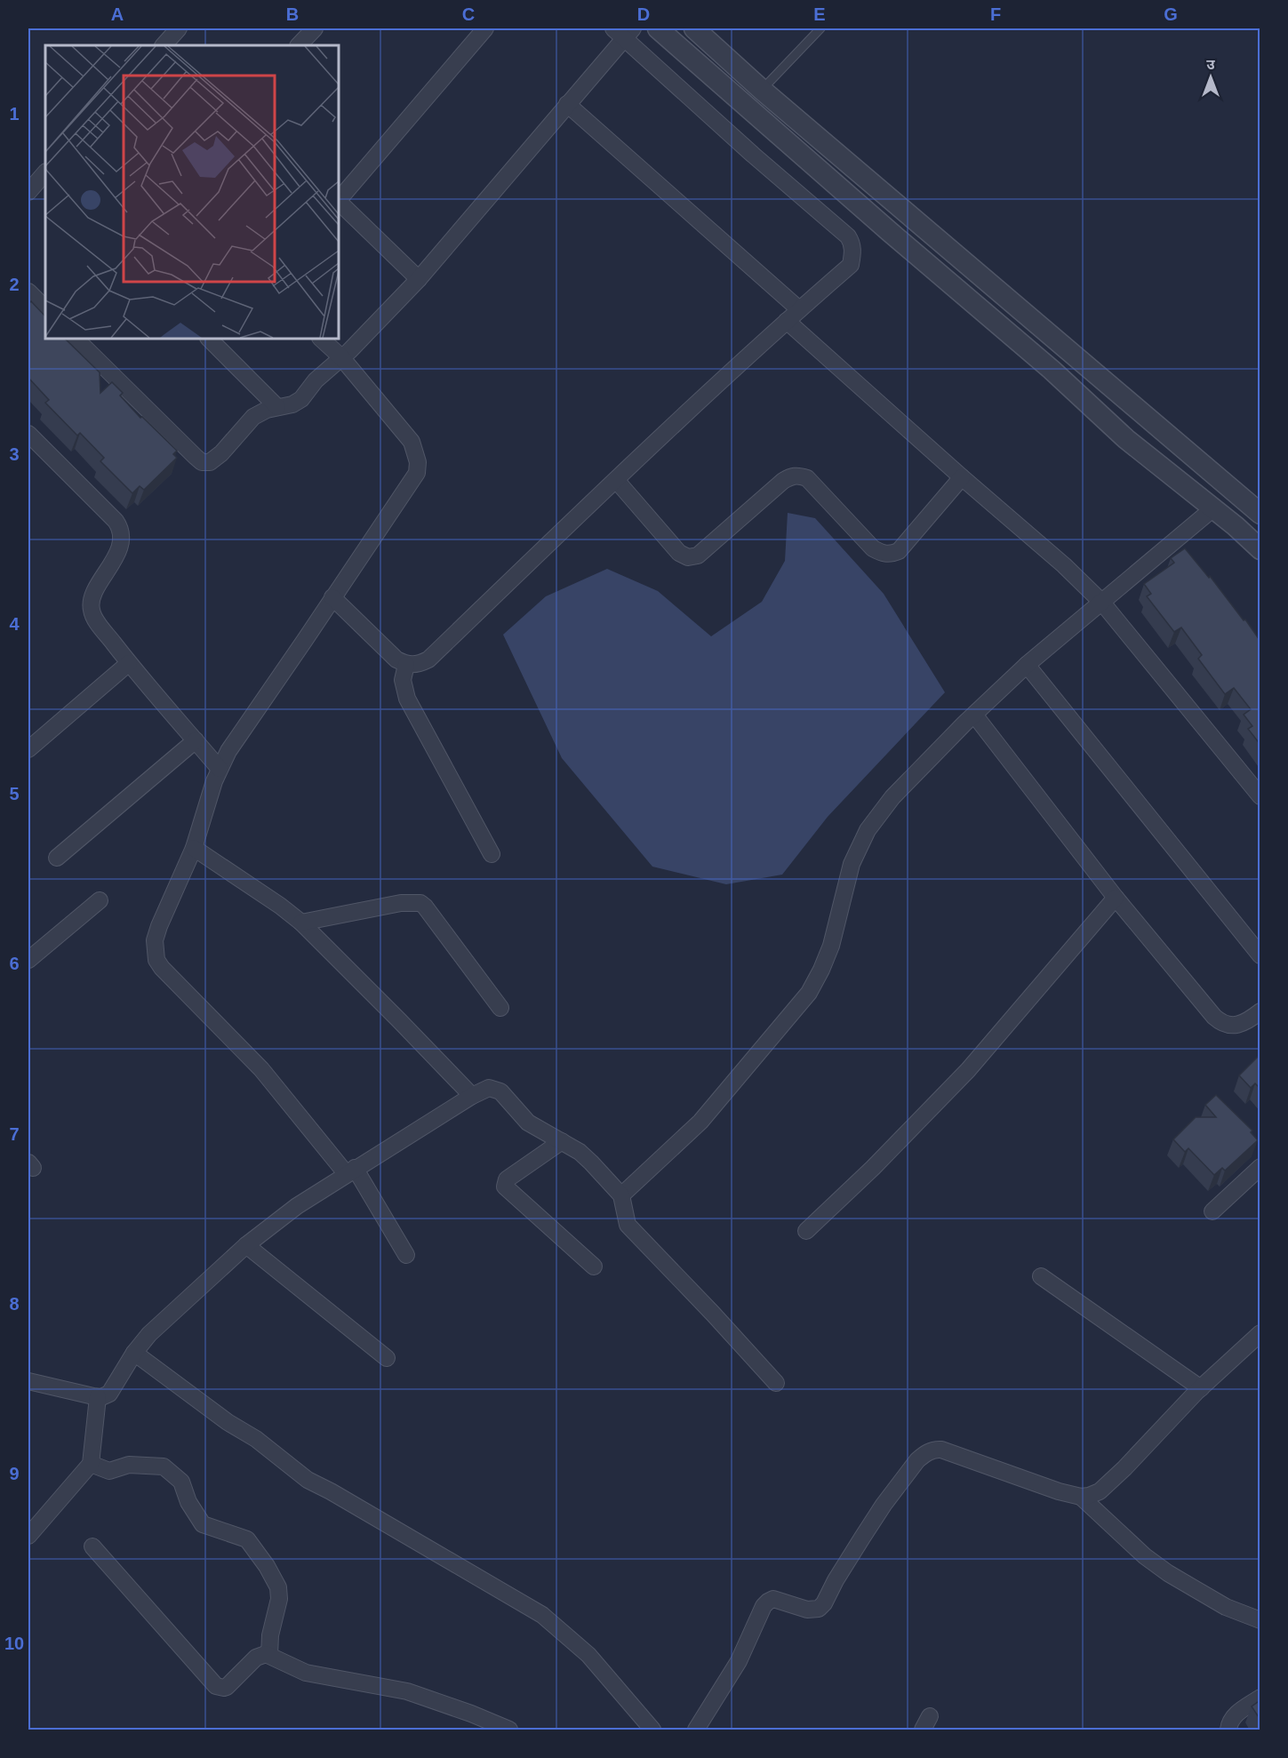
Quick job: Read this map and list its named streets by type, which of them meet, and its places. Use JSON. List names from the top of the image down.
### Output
{
  "north": "top",
  "grid": {
    "columns": [
      "A",
      "B",
      "C",
      "D",
      "E",
      "F",
      "G"
    ],
    "rows": [
      "1",
      "2",
      "3",
      "4",
      "5",
      "6",
      "7",
      "8",
      "9",
      "10"
    ]
  }
}
